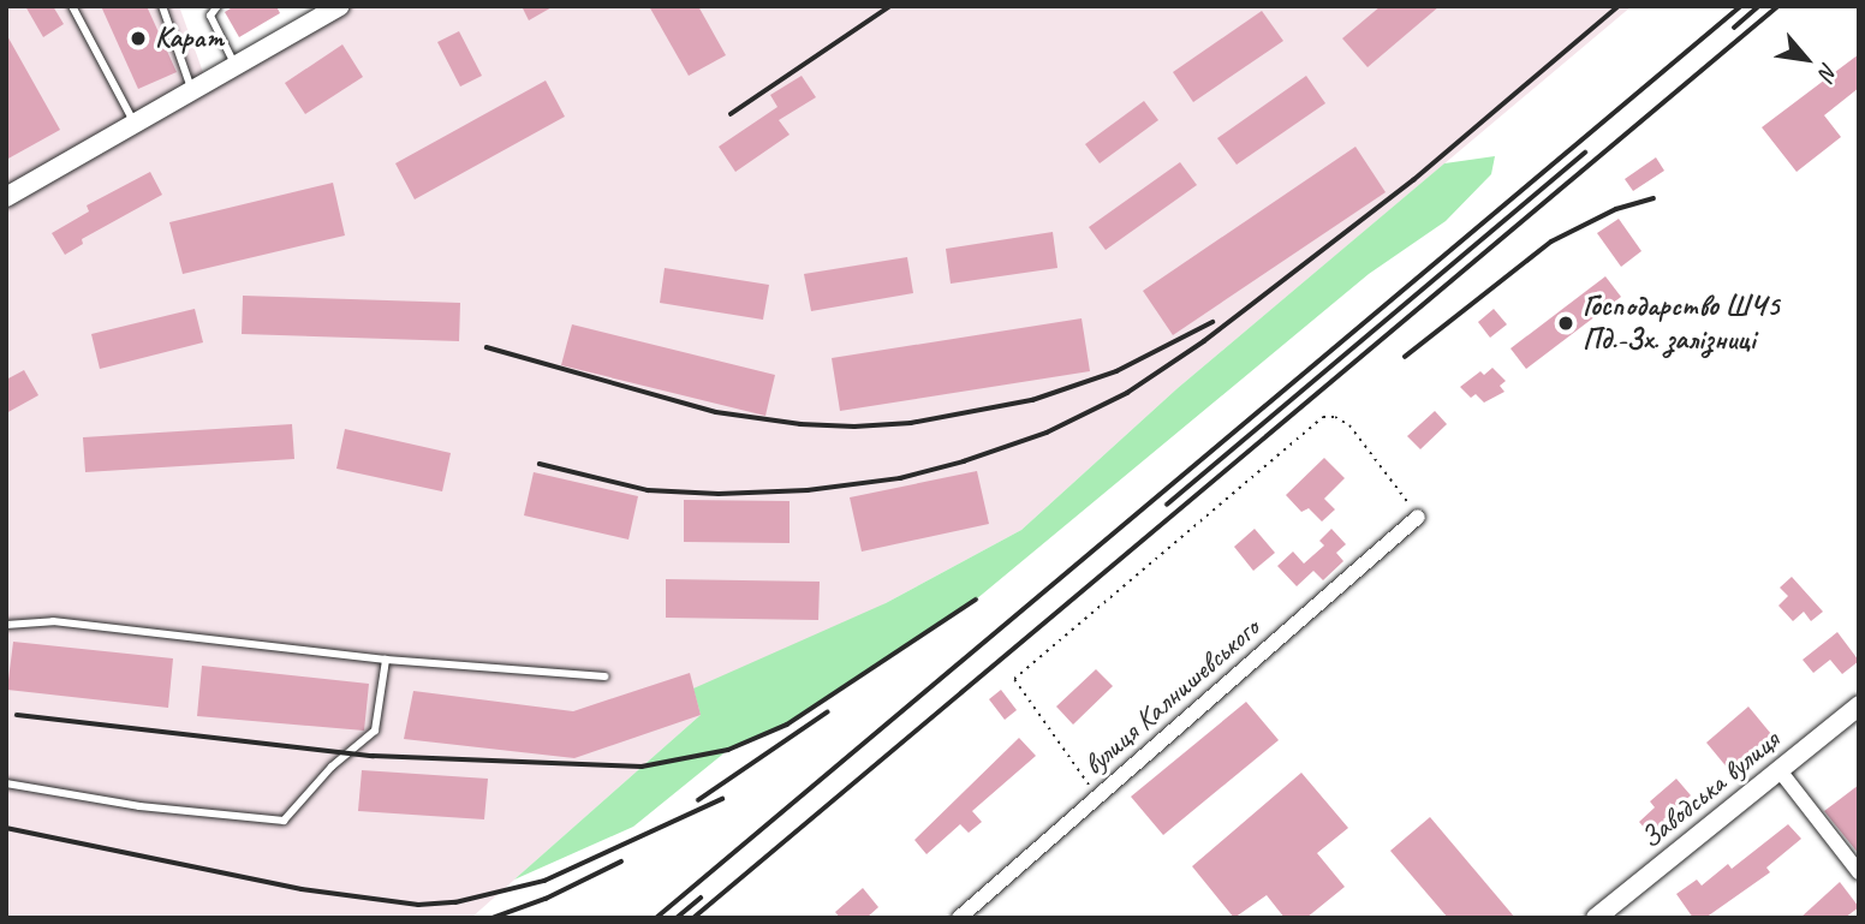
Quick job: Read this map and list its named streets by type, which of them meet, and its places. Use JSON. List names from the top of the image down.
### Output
{
  "streets": {
    "street": ["вулиця Калнишевського", "Заводська вулиця"]
  },
  "places": ["Карат", "Господарство ШЧ5 Пд.-Зх. залізниці"],
  "north": "bottom right"
}
